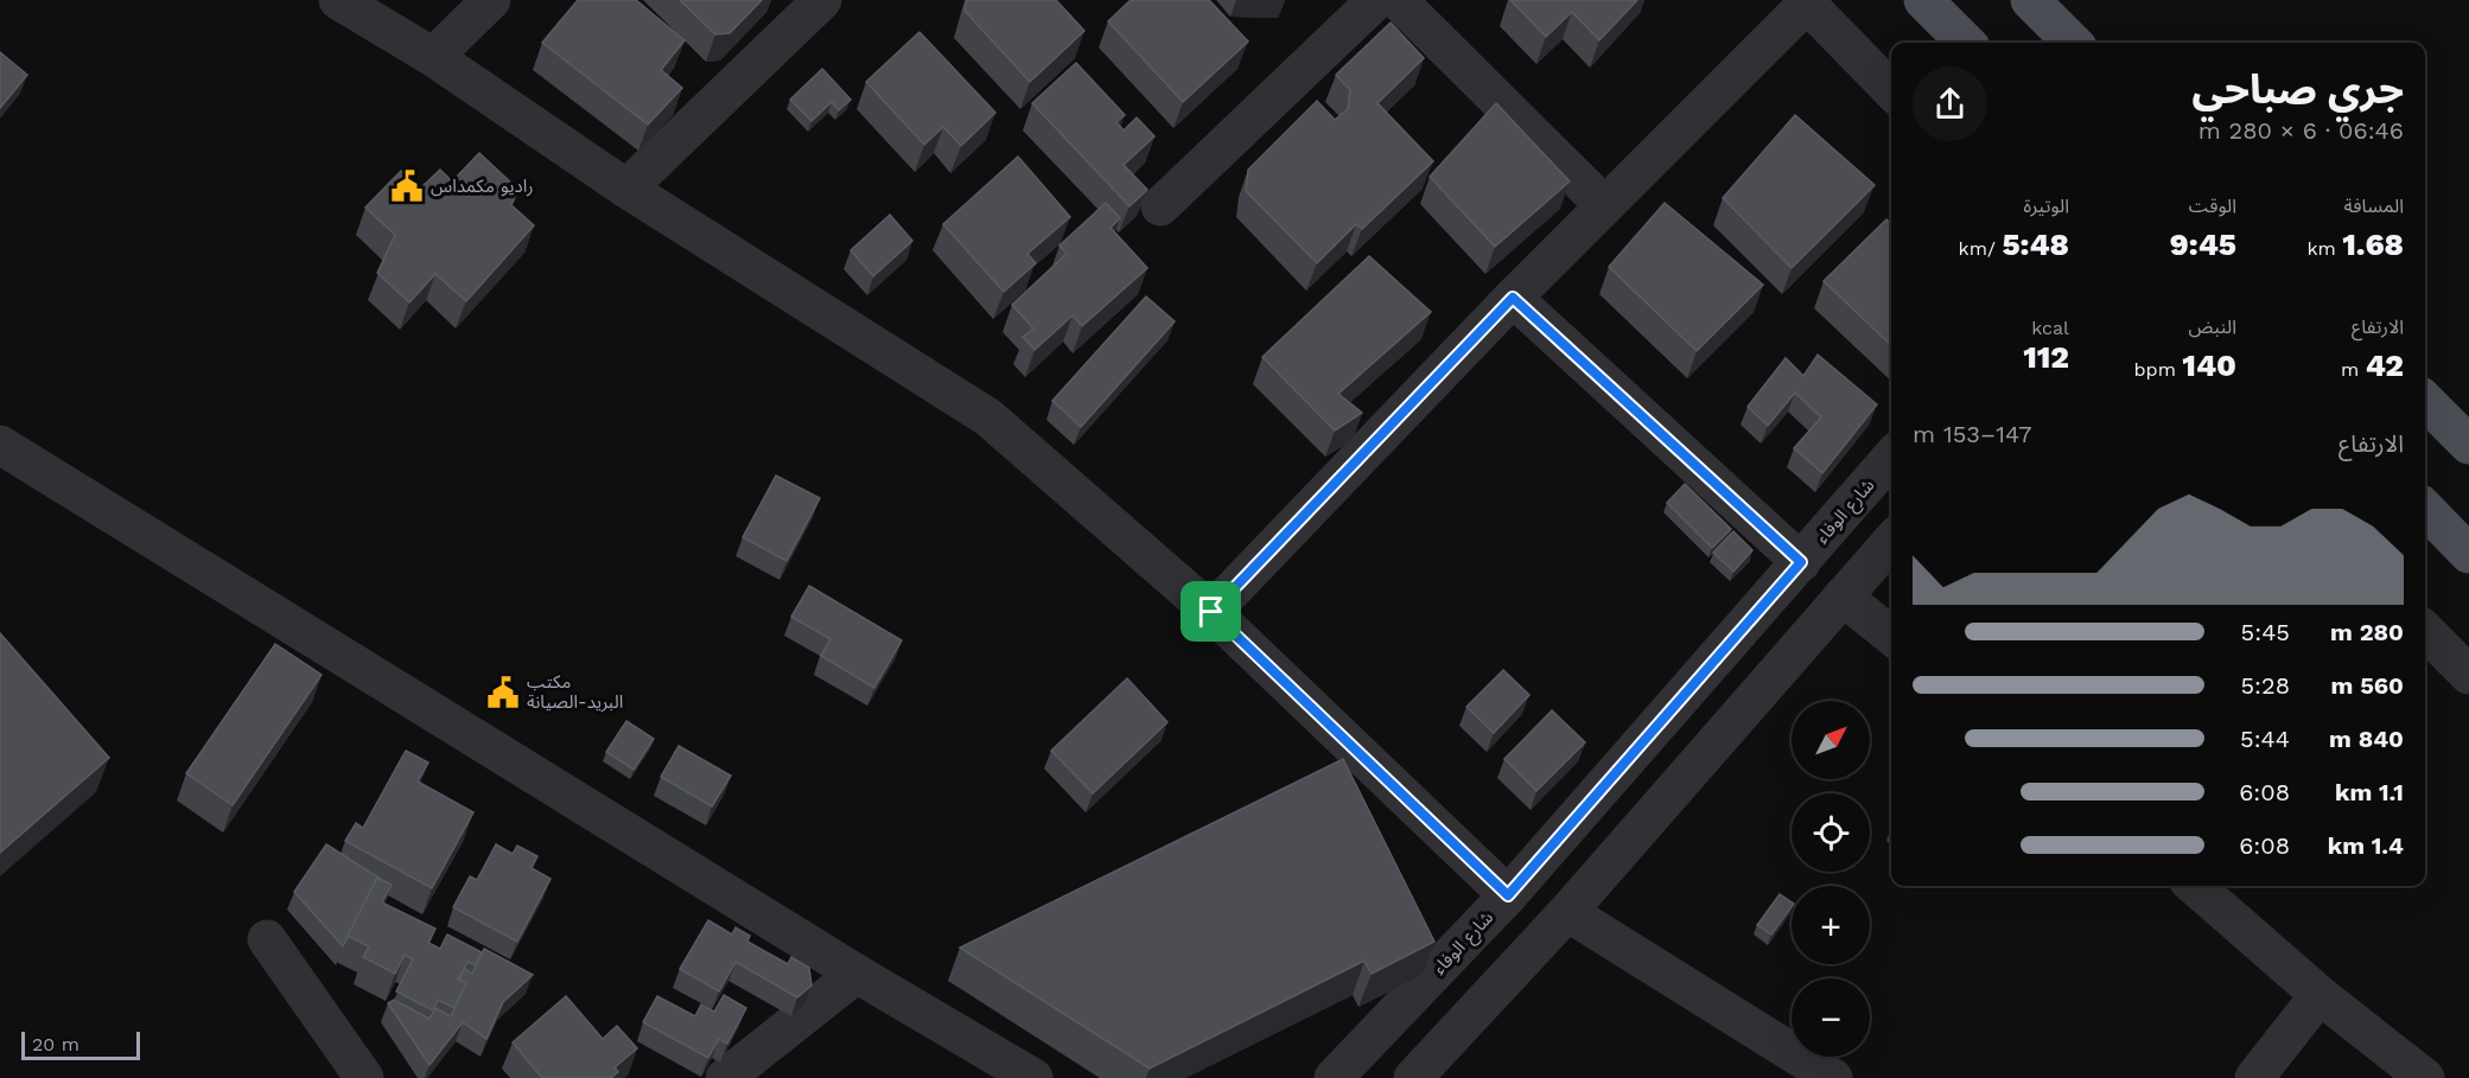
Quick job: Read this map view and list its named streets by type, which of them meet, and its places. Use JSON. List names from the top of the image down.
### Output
{
  "streets": {
    "street": ["شارع الوفاء"]
  },
  "places": {
    "public building": ["راديو مكمداس", "مكتب البريد-الصيانة"]
  },
  "scale_bar": "20 m",
  "north": "top right",
  "page": {
    "heading": ["جري صباحي", "06:46 · 6 × 280 m"],
    "stats": [
      ["المسافة", "1.68 km"],
      ["الوقت", "9:45"],
      ["الوتيرة", "5:48 /km"],
      ["الارتفاع", "42 m"],
      ["النبض", "140 bpm"],
      ["kcal", "112"]
    ],
    "chart": ["الارتفاع", "147–153 m"],
    "list": [
      {
        "name": "280 m",
        "note": "5:45"
      },
      {
        "name": "560 m",
        "note": "5:28"
      },
      {
        "name": "840 m",
        "note": "5:44"
      },
      {
        "name": "1.1 km",
        "note": "6:08"
      },
      {
        "name": "1.4 km",
        "note": "6:08"
      }
    ],
    "map_buttons": ["+", "−"],
    "scale": "20 m"
  }
}
